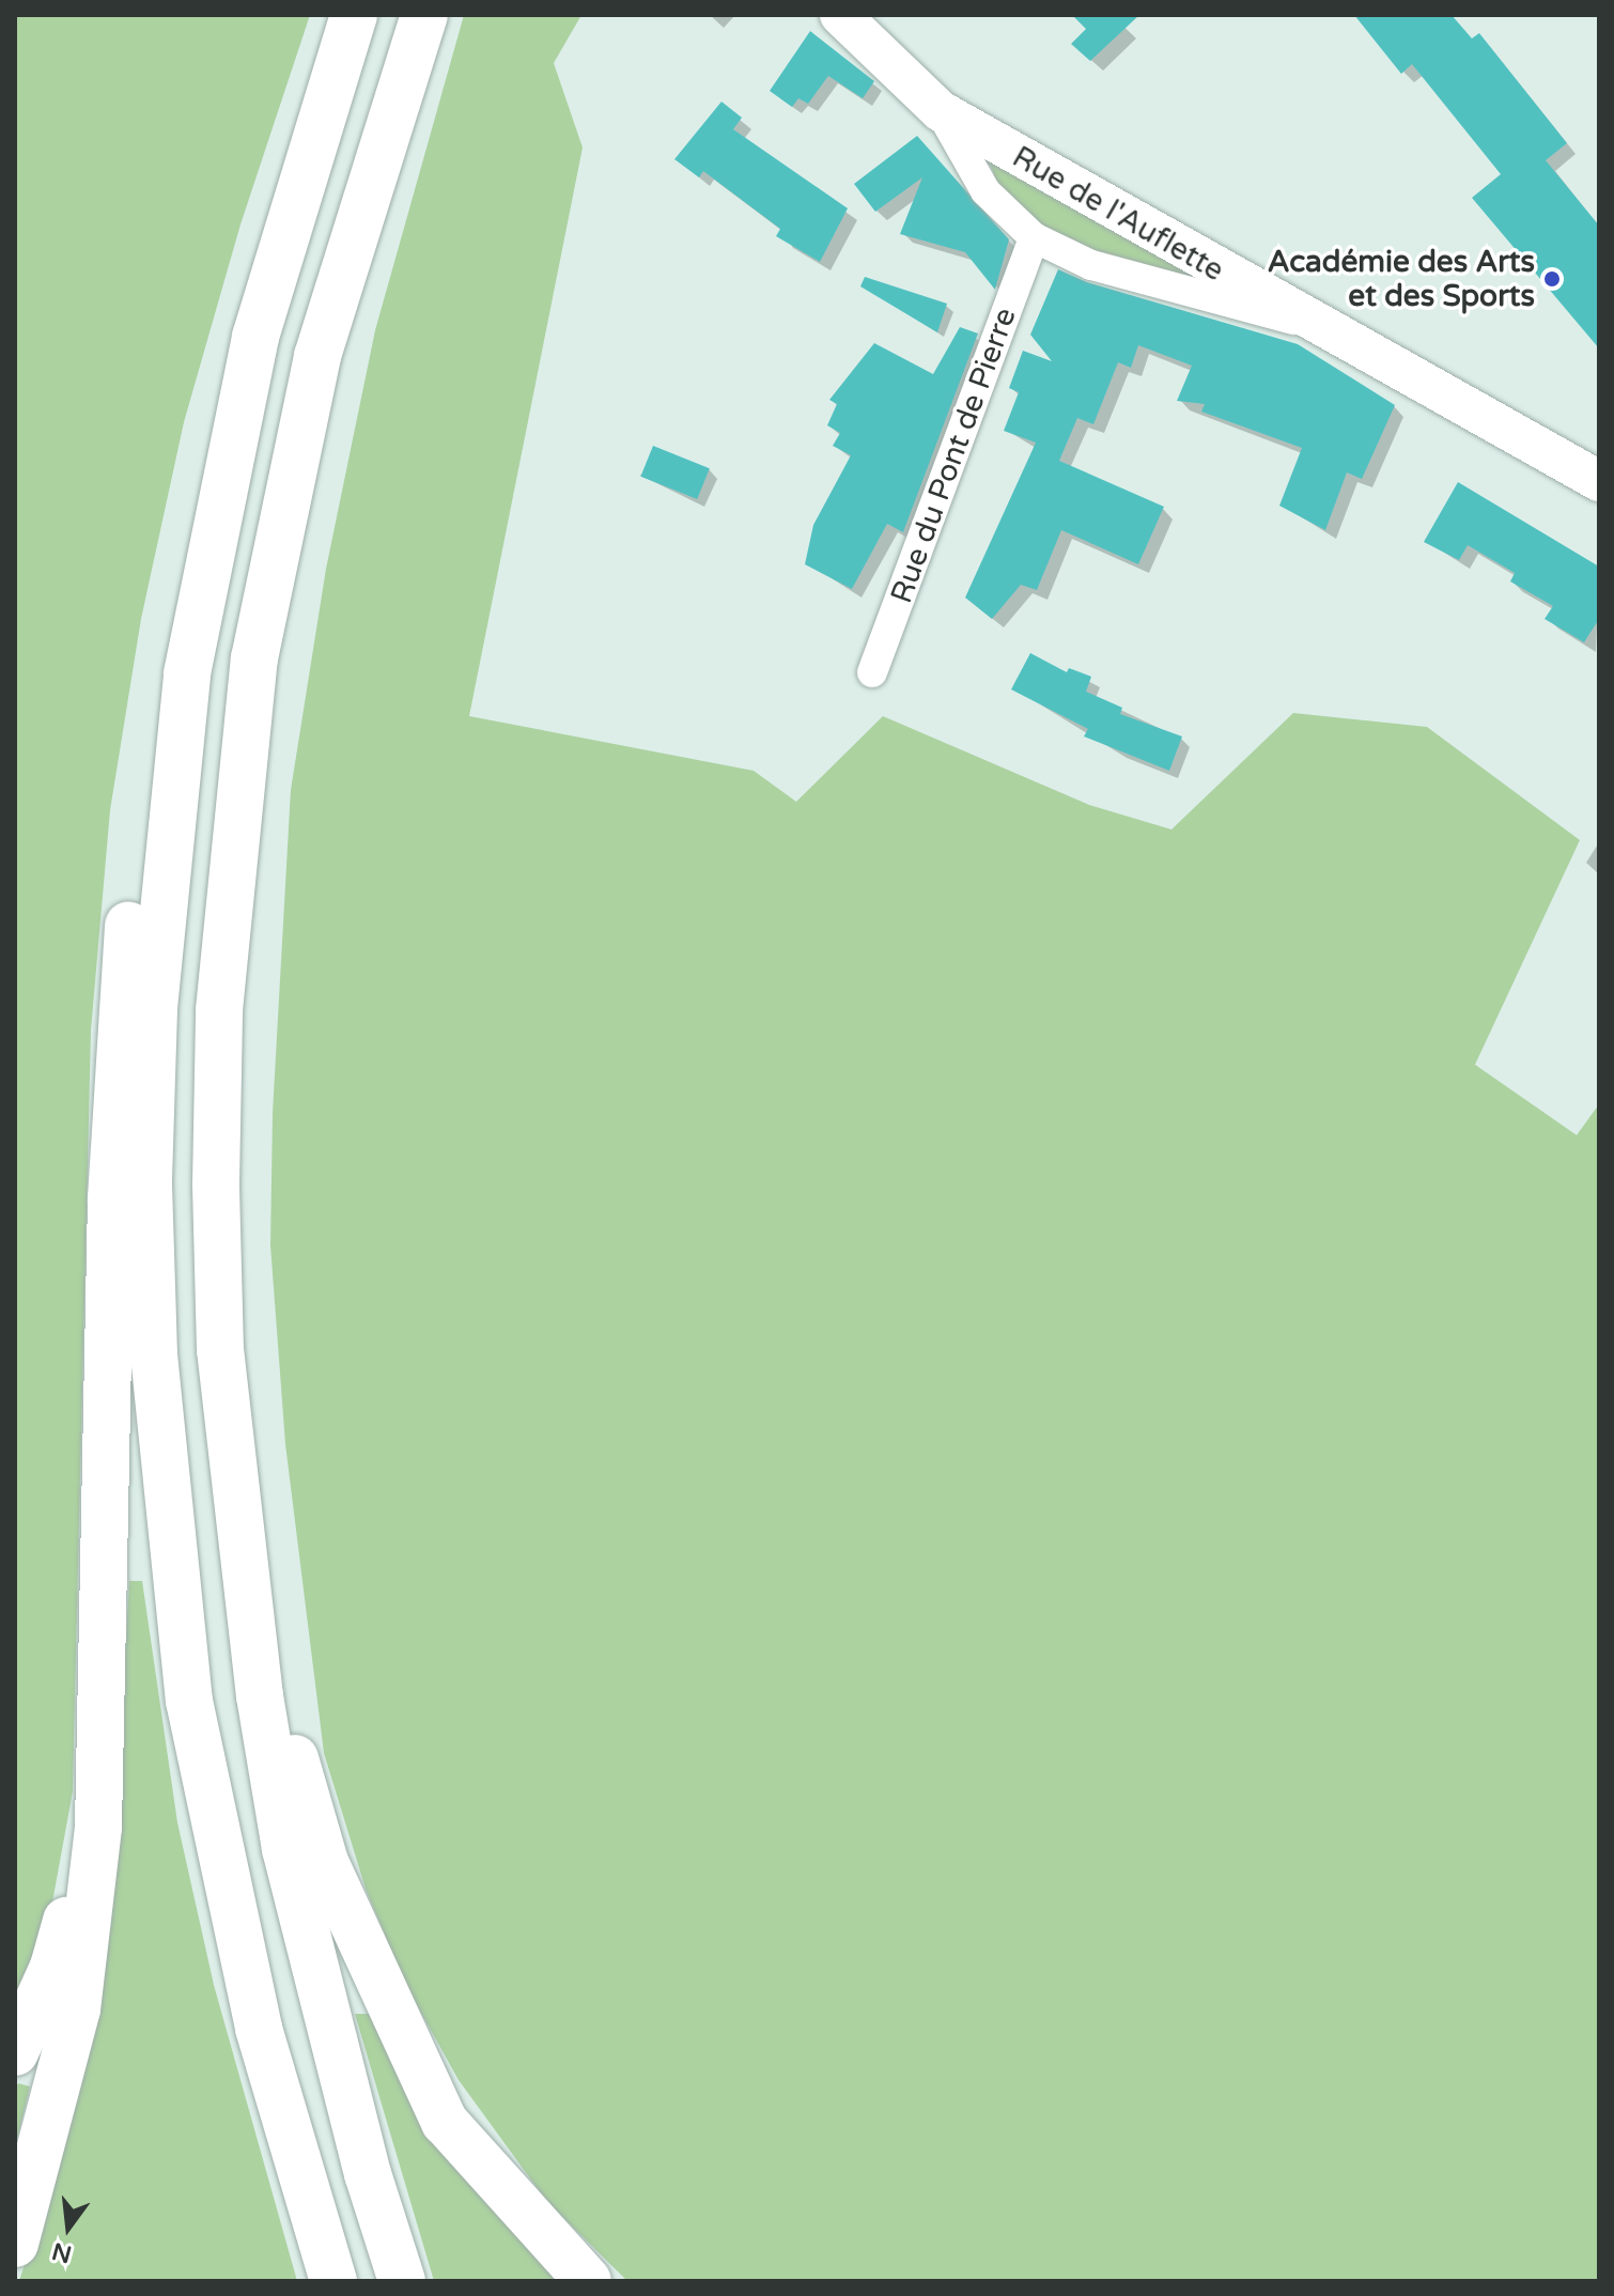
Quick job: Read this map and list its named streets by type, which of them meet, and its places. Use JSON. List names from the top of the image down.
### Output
{
  "streets": {
    "street": ["Rue de l'Auflette", "Rue du Pont de Pierre"]
  },
  "places": ["Académie des Arts et des Sports"],
  "north": "bottom"
}
